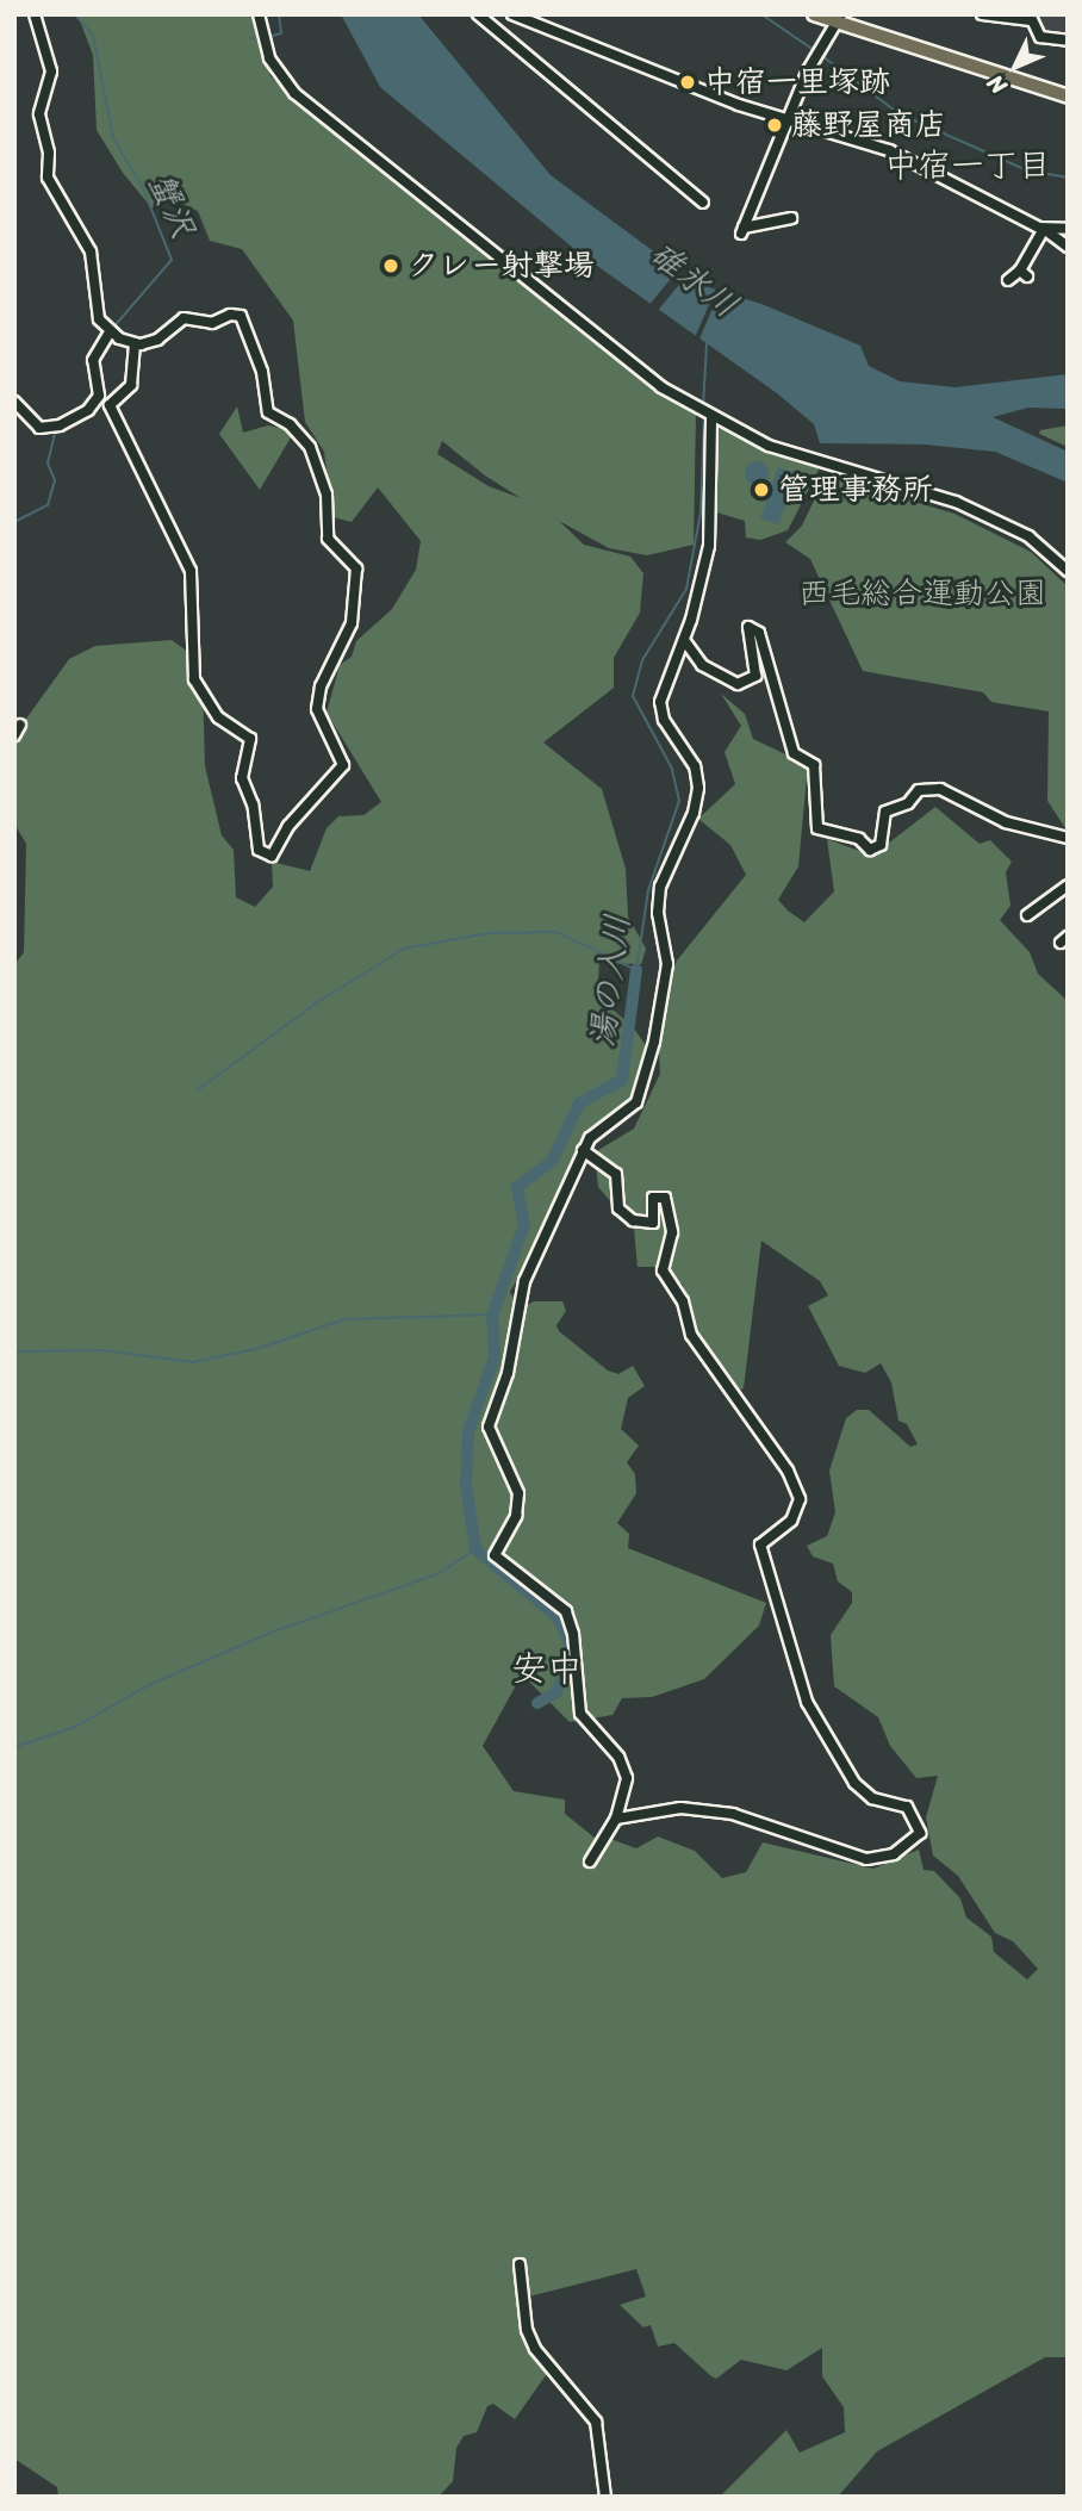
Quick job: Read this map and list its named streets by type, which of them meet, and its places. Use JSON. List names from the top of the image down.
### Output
{
  "districts": ["中宿一丁目", "安中"],
  "water": ["蟹沢", "碓氷川", "湯の入川"],
  "parks": ["西毛総合運動公園"],
  "places": [
    "中宿一里塚跡",
    "藤野屋商店",
    "クレー射撃場",
    "管理事務所"
  ],
  "north": "bottom left"
}
